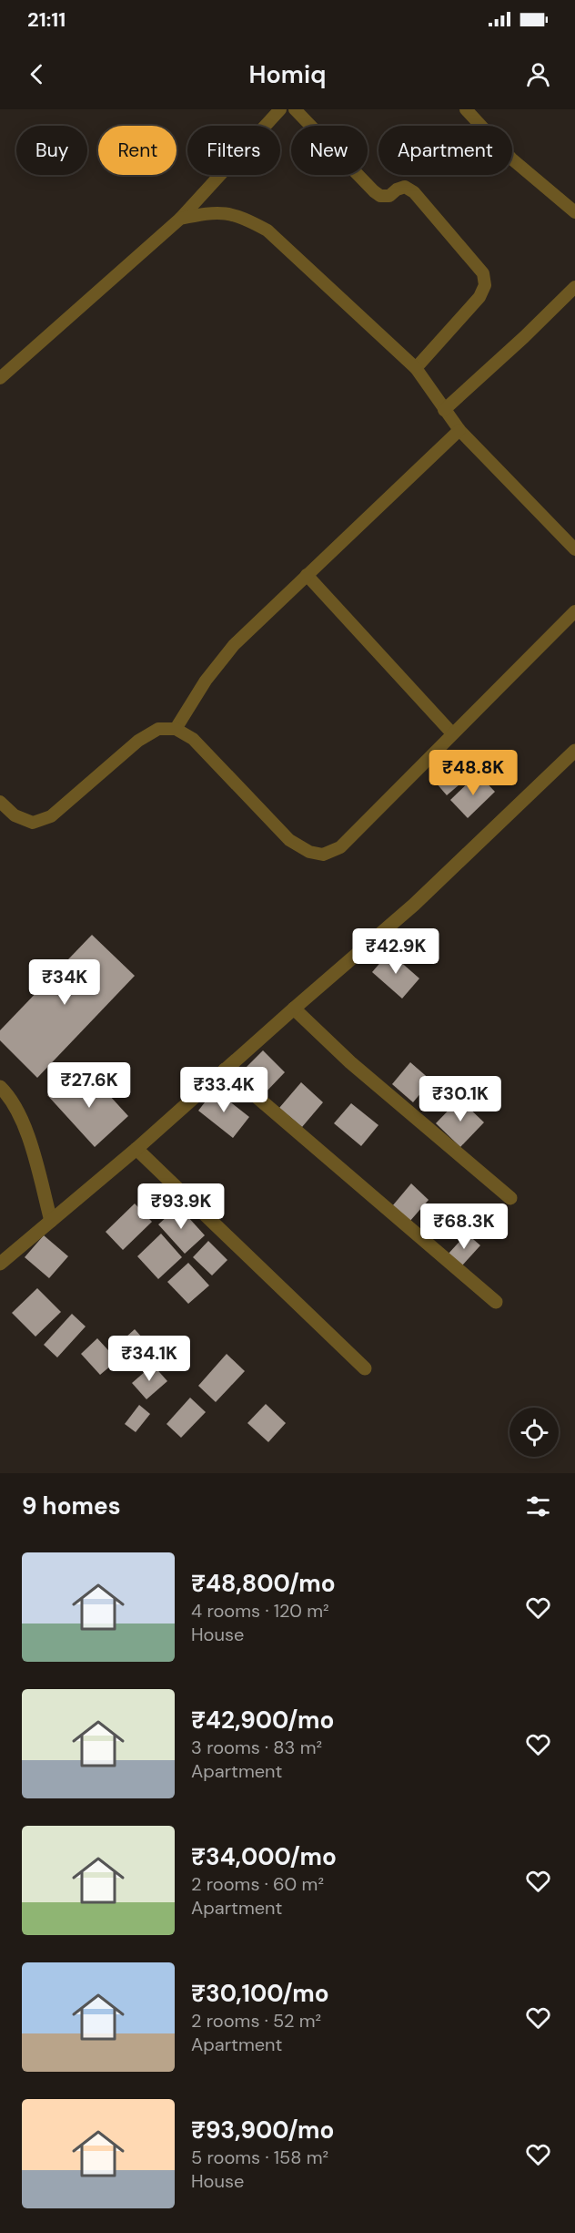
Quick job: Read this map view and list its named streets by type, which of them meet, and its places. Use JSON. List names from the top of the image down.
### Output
{
  "page": {
    "status": "21:11",
    "header": "Homiq",
    "chip": [
      "Buy",
      "Rent",
      "Filters",
      "New",
      "Apartment"
    ],
    "price": [
      "₹48.8K",
      "₹42.9K",
      "₹34K",
      "₹27.6K",
      "₹33.4K",
      "₹30.1K",
      "₹93.9K",
      "₹68.3K",
      "₹34.1K"
    ],
    "heading": "9 homes",
    "list": [
      {
        "name": "₹48,800/mo",
        "note": "4 rooms · 120 m² · House"
      },
      {
        "name": "₹42,900/mo",
        "note": "3 rooms · 83 m² · Apartment"
      },
      {
        "name": "₹34,000/mo",
        "note": "2 rooms · 60 m² · Apartment"
      },
      {
        "name": "₹30,100/mo",
        "note": "2 rooms · 52 m² · Apartment"
      },
      {
        "name": "₹93,900/mo",
        "note": "5 rooms · 158 m² · House"
      }
    ]
  }
}
